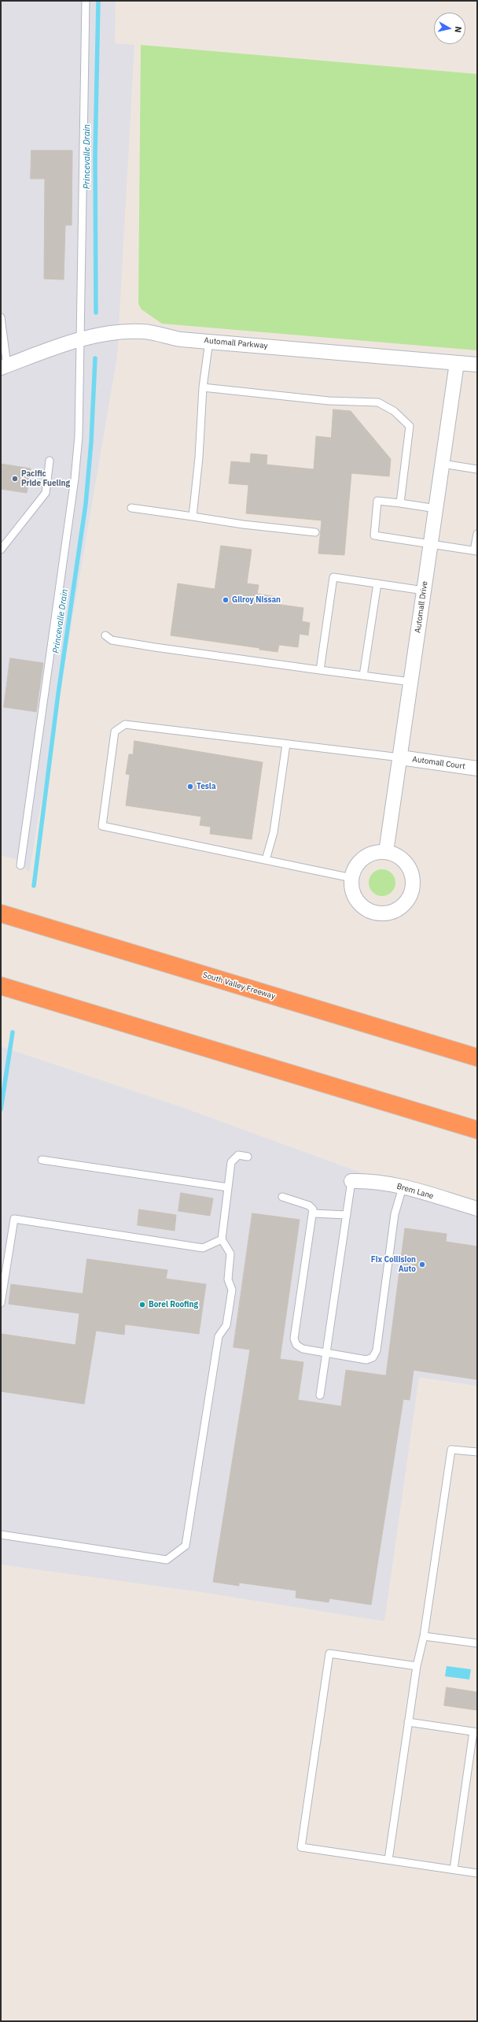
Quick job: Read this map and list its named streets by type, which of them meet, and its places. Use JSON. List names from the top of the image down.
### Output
{
  "streets": {
    "highway": ["South Valley Freeway"],
    "street": [
      "Automall Parkway",
      "Automall Drive",
      "Automall Court",
      "Brem Lane"
    ]
  },
  "crossings": [
    ["Automall Parkway", "Automall Drive"],
    ["Automall Drive", "Automall Court"]
  ],
  "water": ["Princevalle Drain"],
  "places": [
    "Pacific Pride Fueling",
    "Gilroy Nissan",
    "Tesla",
    "Fix Collision Auto",
    "Borel Roofing"
  ],
  "north": "right"
}
